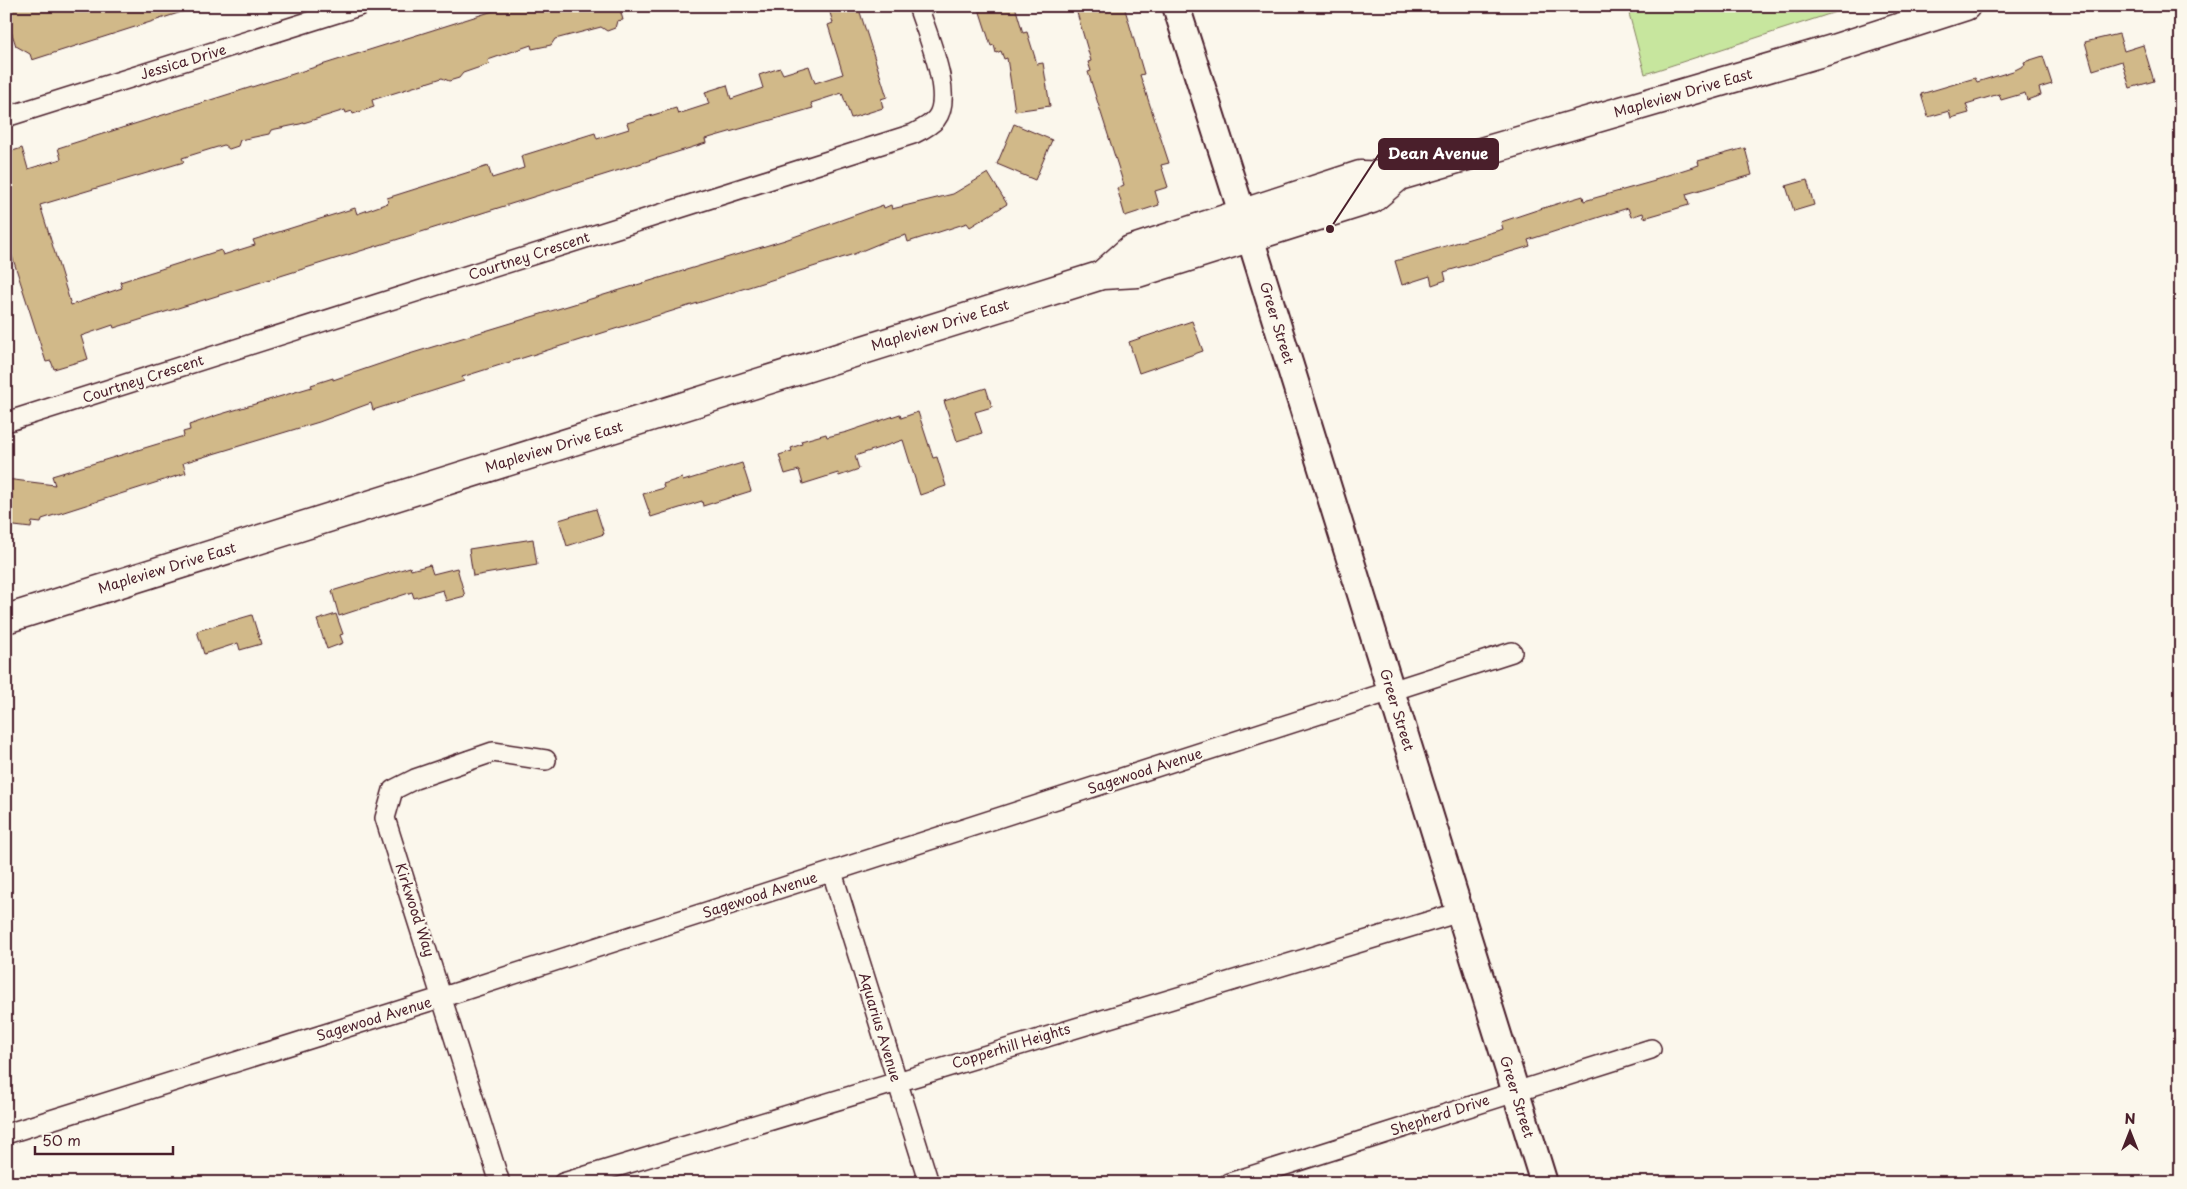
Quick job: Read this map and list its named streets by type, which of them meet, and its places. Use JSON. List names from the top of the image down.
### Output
{
  "streets": {
    "main road": ["Mapleview Drive East"],
    "street": [
      "Jessica Drive",
      "Courtney Crescent",
      "Greer Street",
      "Sagewood Avenue",
      "Kirkwood Way",
      "Aquarius Avenue",
      "Copperhill Heights",
      "Shepherd Drive"
    ]
  },
  "crossings": [
    ["Mapleview Drive East", "Greer Street"],
    ["Greer Street", "Sagewood Avenue"],
    ["Greer Street", "Copperhill Heights"],
    ["Greer Street", "Shepherd Drive"],
    ["Sagewood Avenue", "Kirkwood Way"],
    ["Sagewood Avenue", "Aquarius Avenue"],
    ["Aquarius Avenue", "Copperhill Heights"]
  ],
  "places": ["Dean Avenue"],
  "scale_bar": "50 m",
  "north": "top"
}
